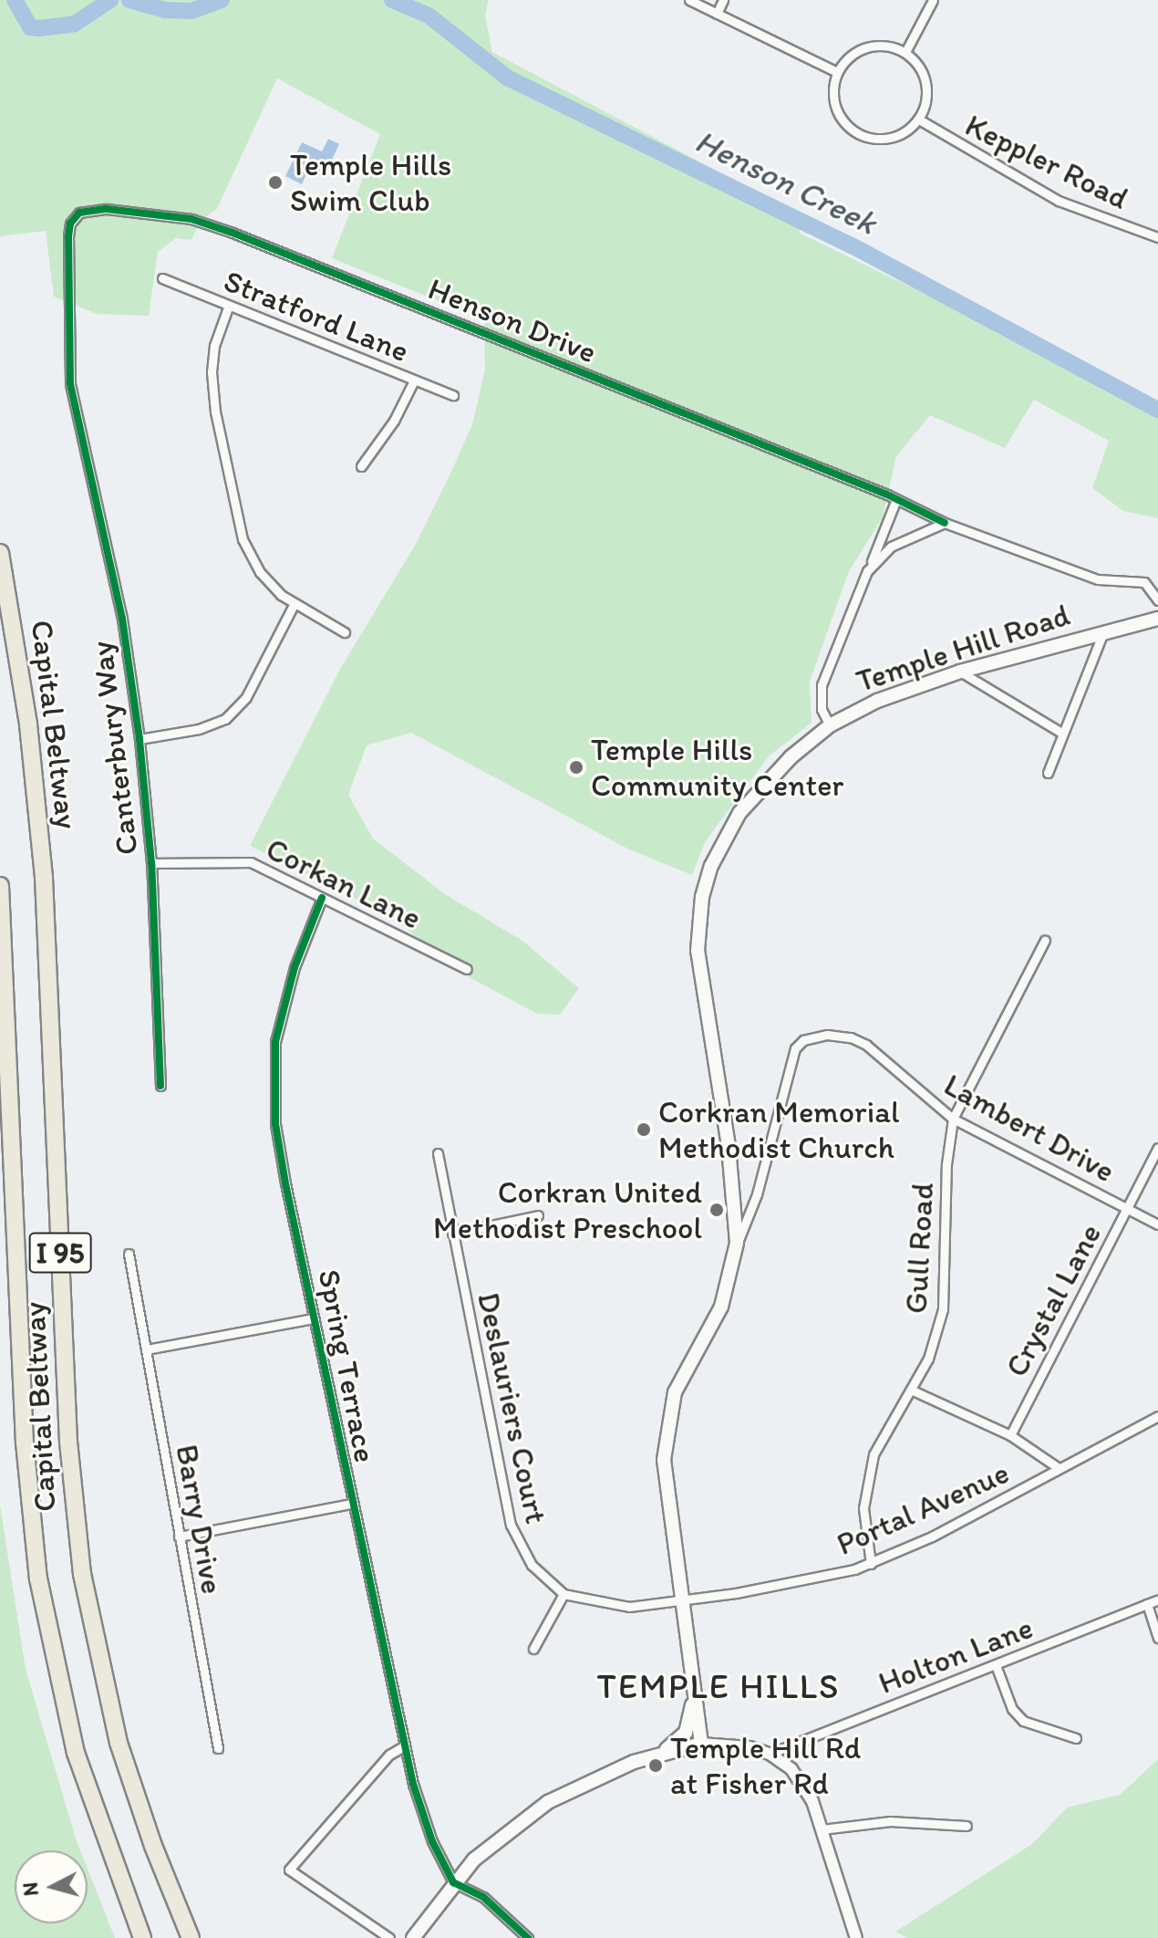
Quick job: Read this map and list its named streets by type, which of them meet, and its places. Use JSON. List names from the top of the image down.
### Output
{
  "streets": {
    "highway": ["Capital Beltway", "I 95"],
    "main road": ["Temple Hill Road"],
    "street": [
      "Keppler Road",
      "Stratford Lane",
      "Henson Drive",
      "Canterbury Way",
      "Corkan Lane",
      "Lambert Drive",
      "Gull Road",
      "Crystal Lane",
      "Spring Terrace",
      "Deslauriers Court",
      "Portal Avenue",
      "Barry Drive",
      "Holton Lane"
    ]
  },
  "crossings": [
    ["Henson Drive", "Canterbury Way"],
    ["Temple Hill Road", "Lambert Drive"],
    ["Temple Hill Road", "Portal Avenue"],
    ["Canterbury Way", "Corkan Lane"],
    ["Corkan Lane", "Spring Terrace"],
    ["Lambert Drive", "Gull Road"],
    ["Lambert Drive", "Crystal Lane"],
    ["Gull Road", "Portal Avenue"],
    ["Deslauriers Court", "Portal Avenue"]
  ],
  "districts": ["TEMPLE HILLS"],
  "water": ["Henson Creek"],
  "places": [
    "Temple Hills Swim Club",
    "Temple Hills Community Center",
    "Corkran Memorial Methodist Church",
    "Corkran United Methodist Preschool",
    "Temple Hill Rd at Fisher Rd"
  ],
  "north": "left"
}
